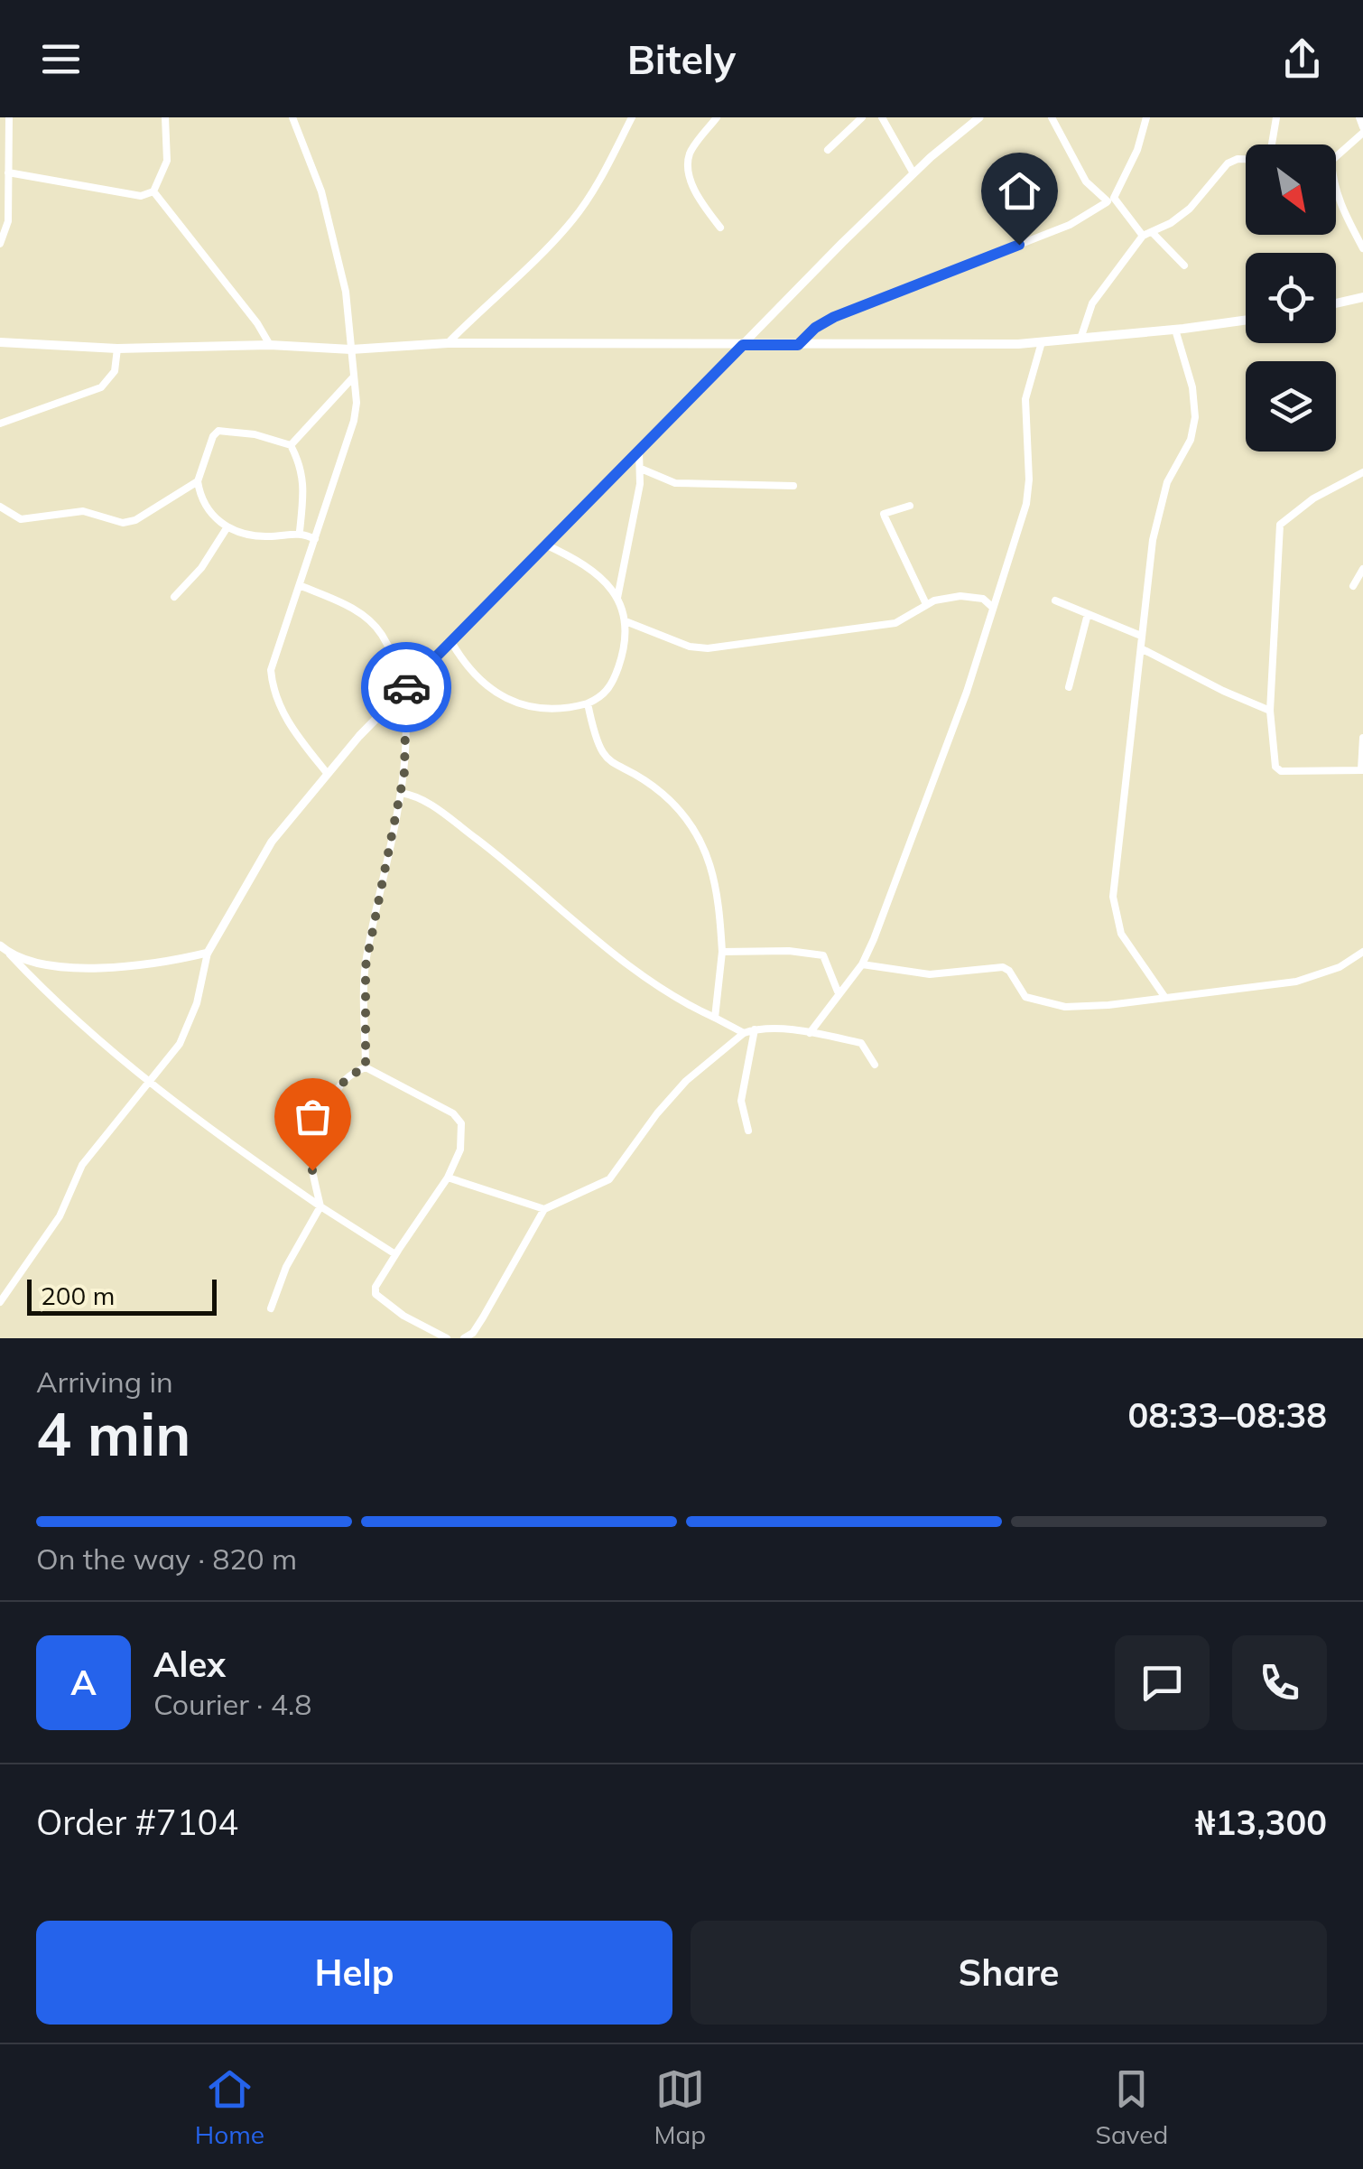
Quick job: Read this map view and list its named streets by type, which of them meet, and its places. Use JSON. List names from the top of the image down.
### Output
{
  "scale_bar": "200 m",
  "north": "bottom right",
  "page": {
    "header": "Bitely",
    "scale": "200 m",
    "heading": ["4 min", "Arriving in", "08:33–08:38"],
    "panel": [
      "Alex",
      "Courier · 4.8",
      "Order #7104",
      "₦13,300"
    ],
    "bar": "On the way · 820 m",
    "round": "A",
    "buttons": ["Help", "Share"],
    "tabs": ["Home", "Map", "Saved"]
  }
}
